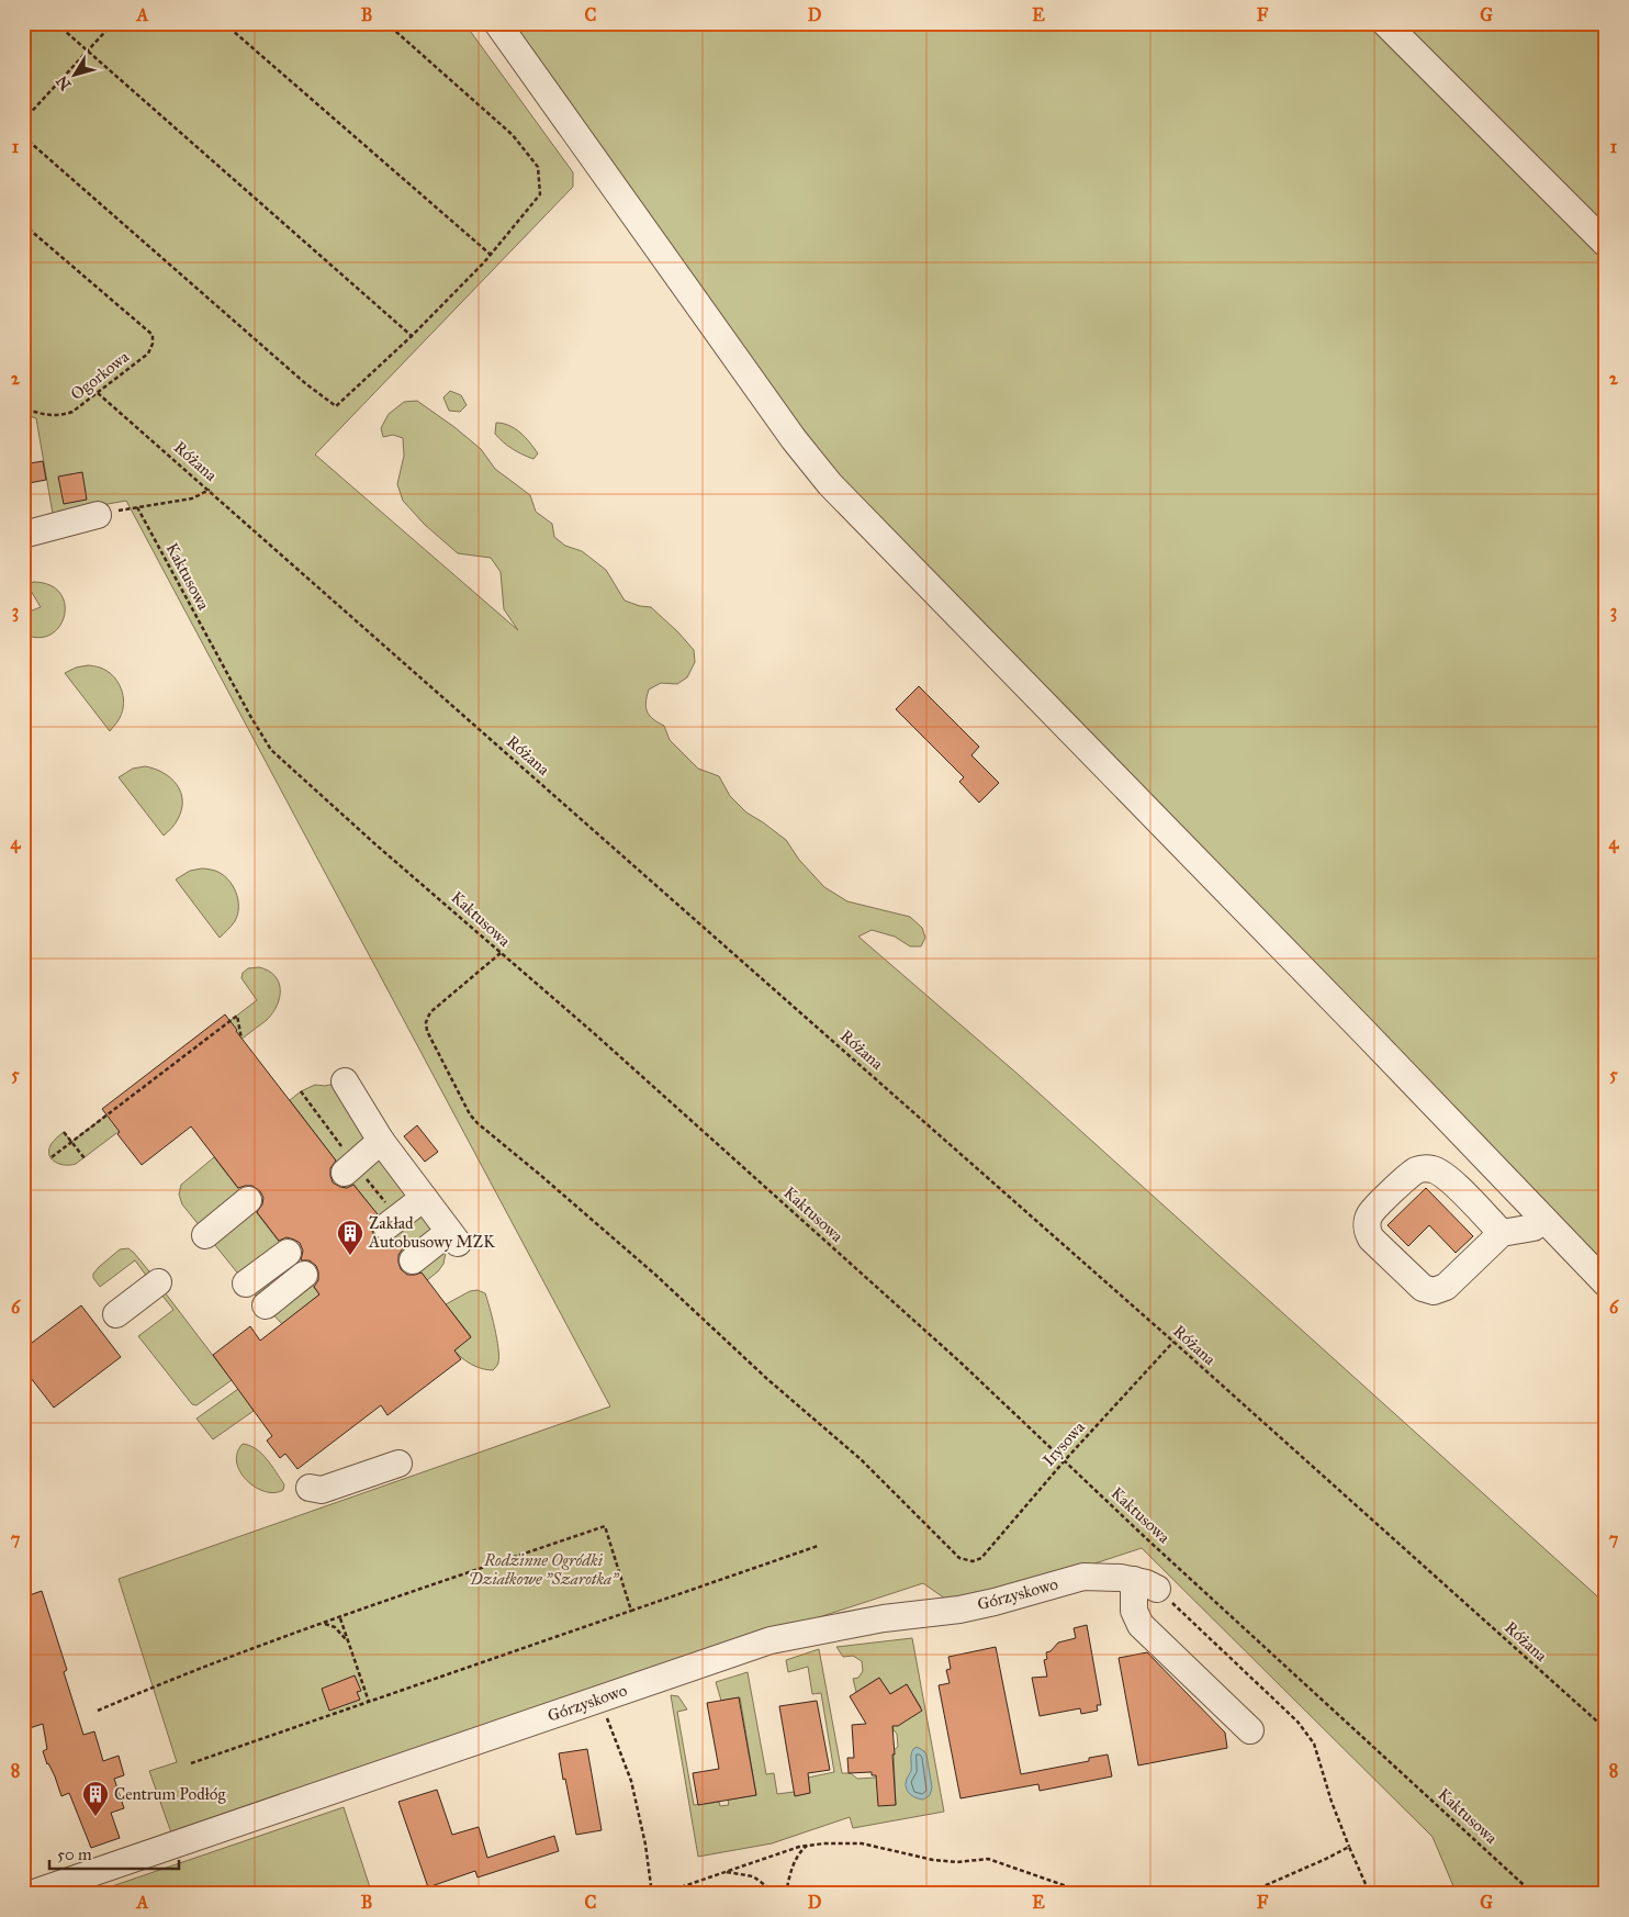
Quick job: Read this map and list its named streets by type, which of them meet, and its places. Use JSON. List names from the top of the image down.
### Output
{
  "streets": {
    "street": ["Górzyskowo"],
    "path": [
      "Ogorkowa",
      "Różana",
      "Kaktusowa",
      "Irysowa"
    ]
  },
  "crossings": [
    ["Ogorkowa", "Różana"],
    ["Różana", "Kaktusowa"],
    ["Różana", "Irysowa"],
    ["Kaktusowa", "Irysowa"]
  ],
  "parks": ["Rodzinne Ogródki Działkowe \"Szarotka\""],
  "places": {
    "building": ["Zakład Autobusowy MZK", "Centrum Podłóg"]
  },
  "scale_bar": "50 m",
  "north": "bottom left",
  "grid": {
    "columns": [
      "A",
      "B",
      "C",
      "D",
      "E",
      "F",
      "G"
    ],
    "rows": [
      "1",
      "2",
      "3",
      "4",
      "5",
      "6",
      "7",
      "8"
    ]
  }
}
